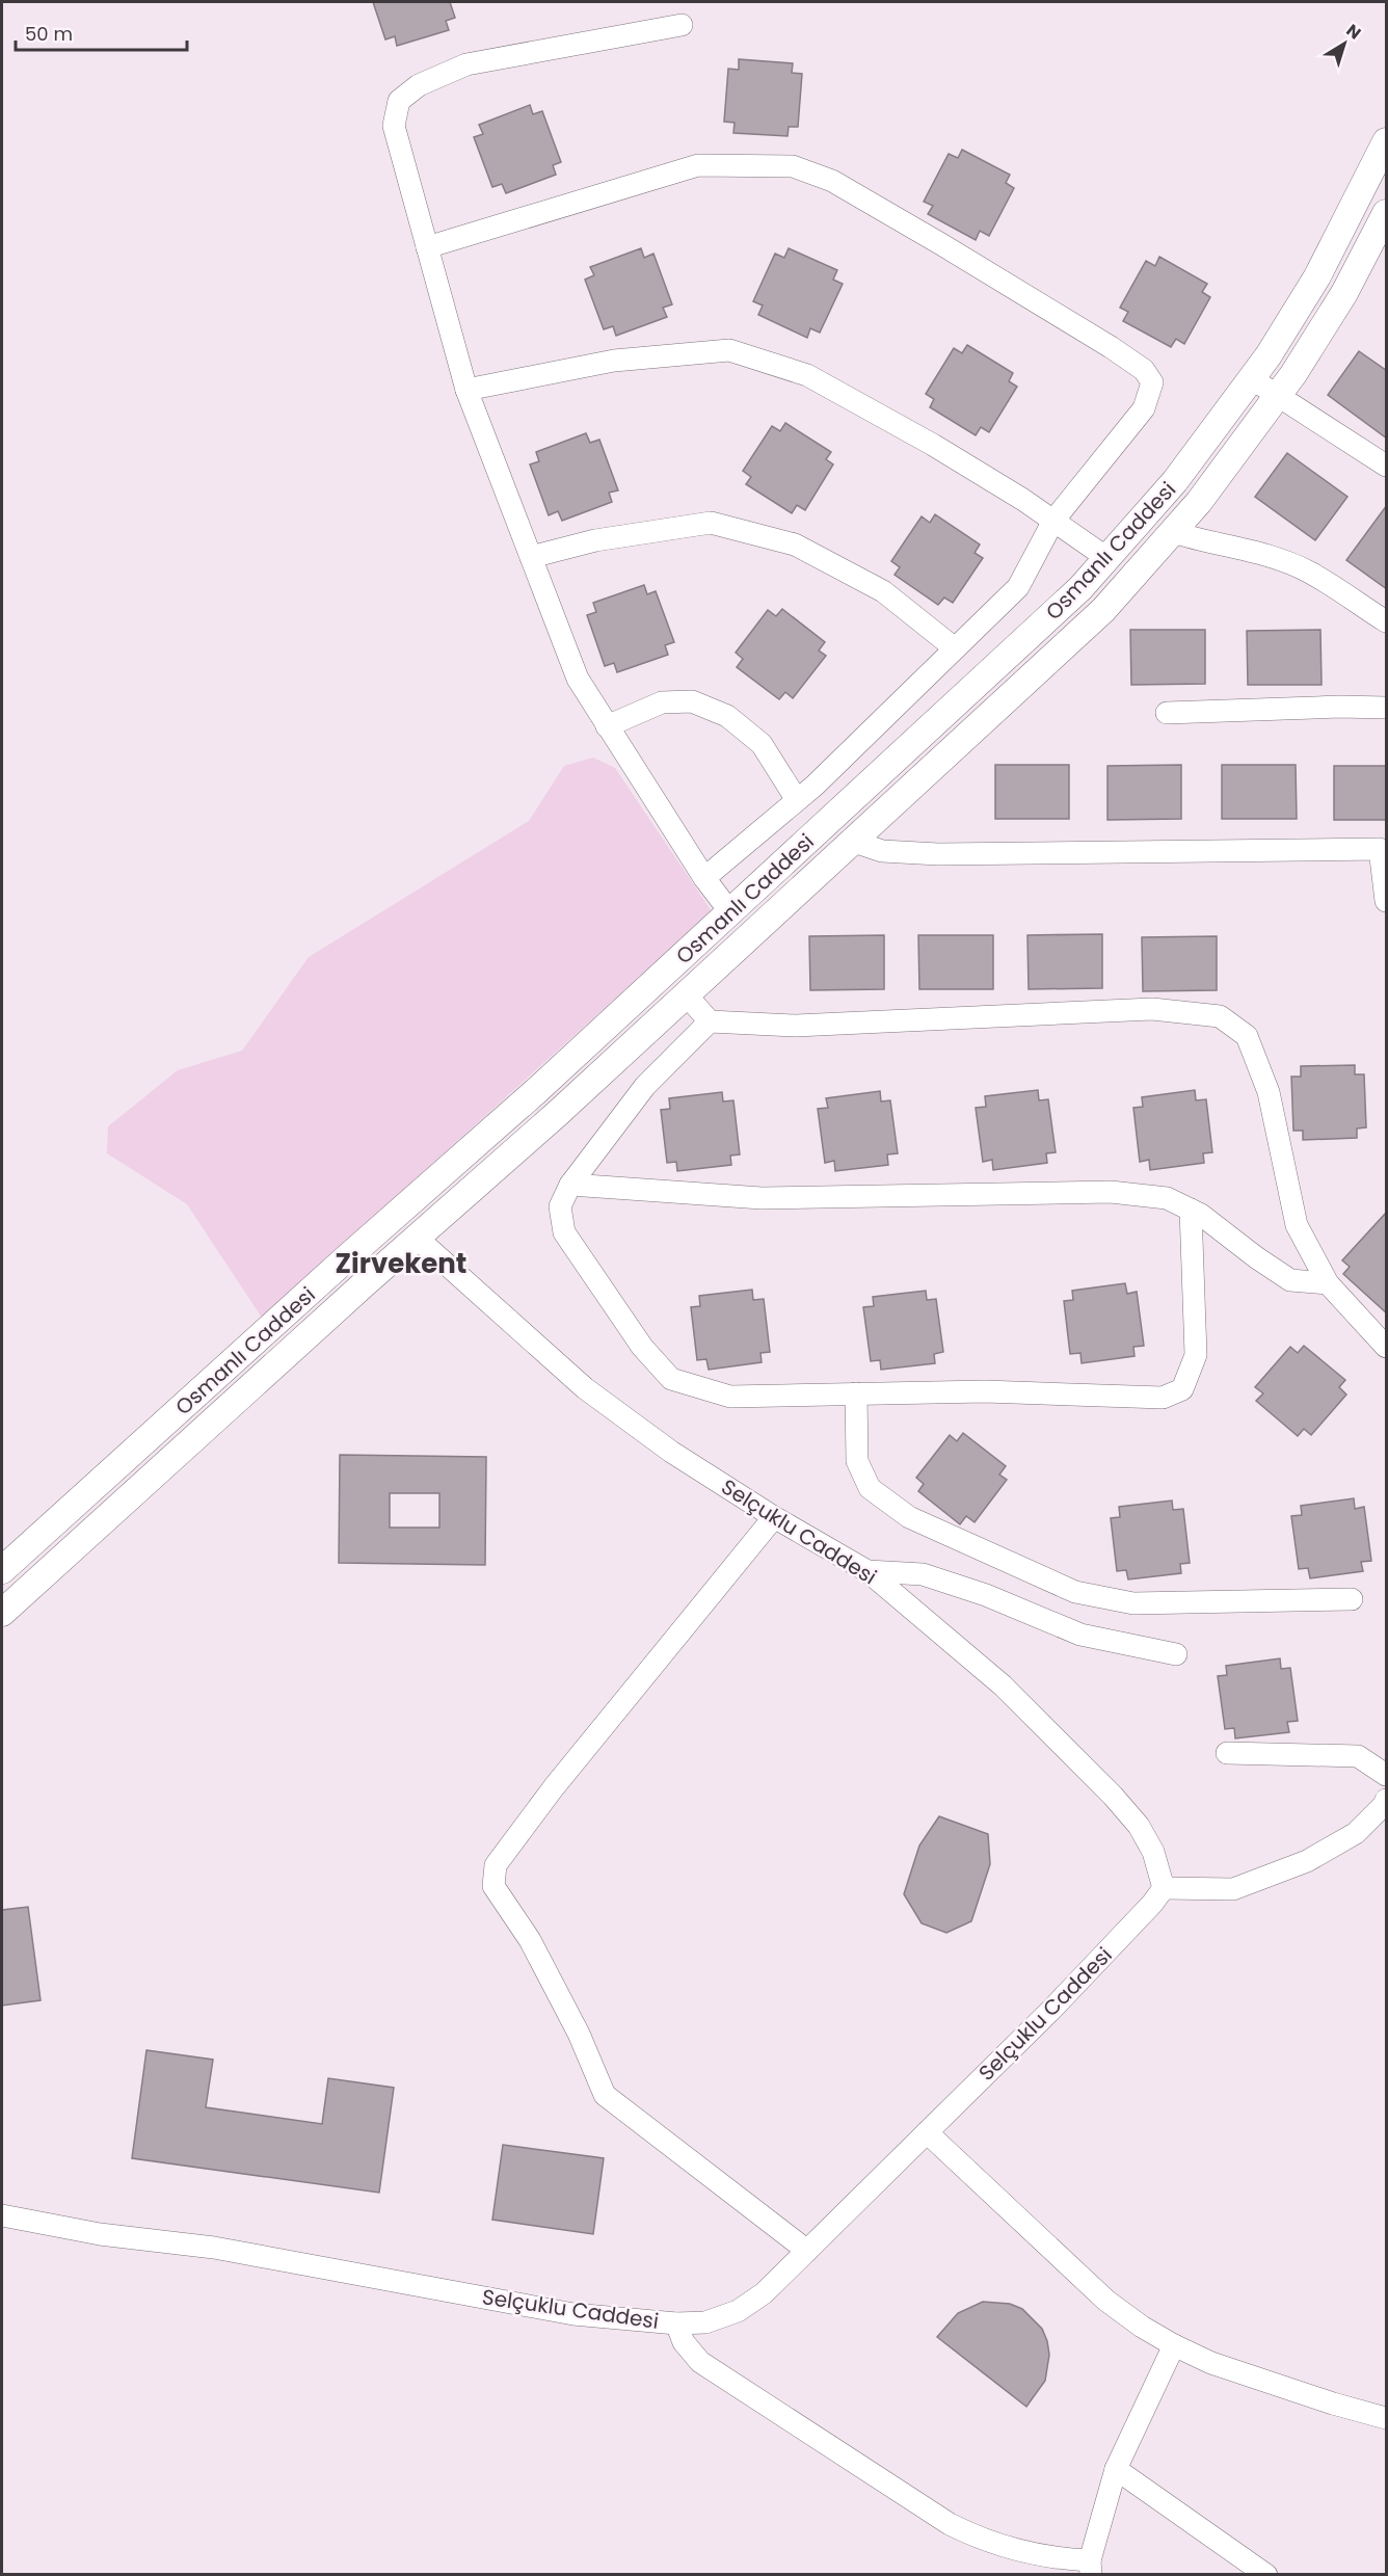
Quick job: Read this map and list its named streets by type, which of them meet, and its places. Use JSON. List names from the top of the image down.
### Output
{
  "streets": {
    "street": ["Osmanlı Caddesi", "Selçuklu Caddesi"]
  },
  "crossings": [
    ["Osmanlı Caddesi", "Selçuklu Caddesi"]
  ],
  "districts": ["Zirvekent"],
  "scale_bar": "50 m",
  "north": "top right"
}
